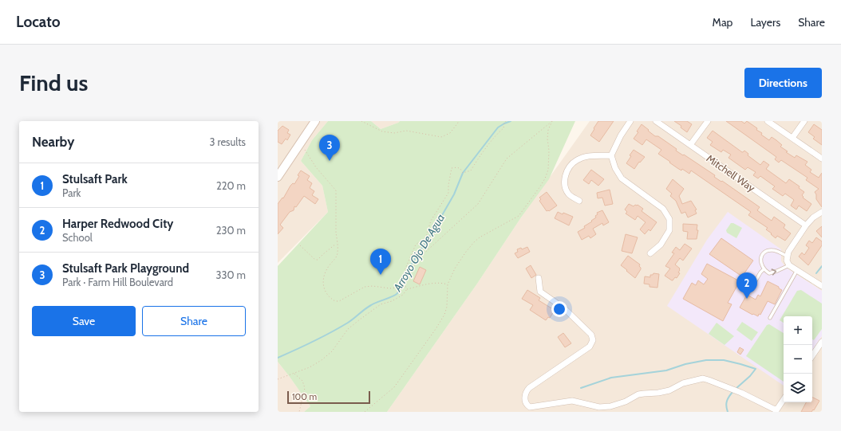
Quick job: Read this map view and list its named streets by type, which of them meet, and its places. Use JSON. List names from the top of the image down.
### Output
{
  "streets": {
    "street": ["Mitchell Way"]
  },
  "water": ["Arroyo Ojo De Agua"],
  "scale_bar": "100 m",
  "page": {
    "header": "Locato",
    "nav": ["Map", "Layers", "Share"],
    "buttons": [
      "Directions",
      ["Save", "Share"]
    ],
    "title": "Find us",
    "heading": ["Nearby", "3 results"],
    "pins": ["3", "1", "2"],
    "list": [
      {
        "mark": "1",
        "name": "Stulsaft Park",
        "note": "Park",
        "value": "220 m"
      },
      {
        "mark": "2",
        "name": "Harper Redwood City",
        "note": "School",
        "value": "230 m"
      },
      {
        "mark": "3",
        "name": "Stulsaft Park Playground",
        "note": "Park · Farm Hill Boulevard",
        "value": "330 m"
      }
    ],
    "map_buttons": ["+", "−"],
    "scale": "100 m"
  }
}
